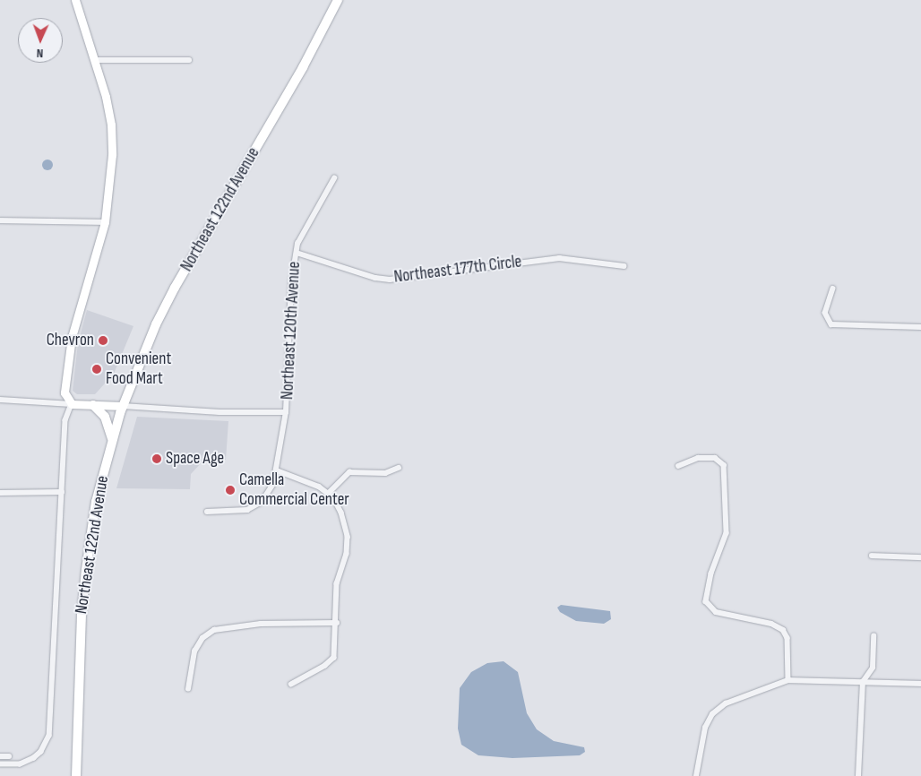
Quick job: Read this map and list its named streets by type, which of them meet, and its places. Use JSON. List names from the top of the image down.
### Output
{
  "streets": {
    "highway": ["Northeast 122nd Avenue"],
    "street": ["Northeast 177th Circle", "Northeast 120th Avenue"]
  },
  "crossings": [
    ["Northeast 177th Circle", "Northeast 120th Avenue"]
  ],
  "places": [
    "Chevron",
    "Convenient Food Mart",
    "Space Age",
    "Camella Commercial Center"
  ],
  "north": "bottom"
}
